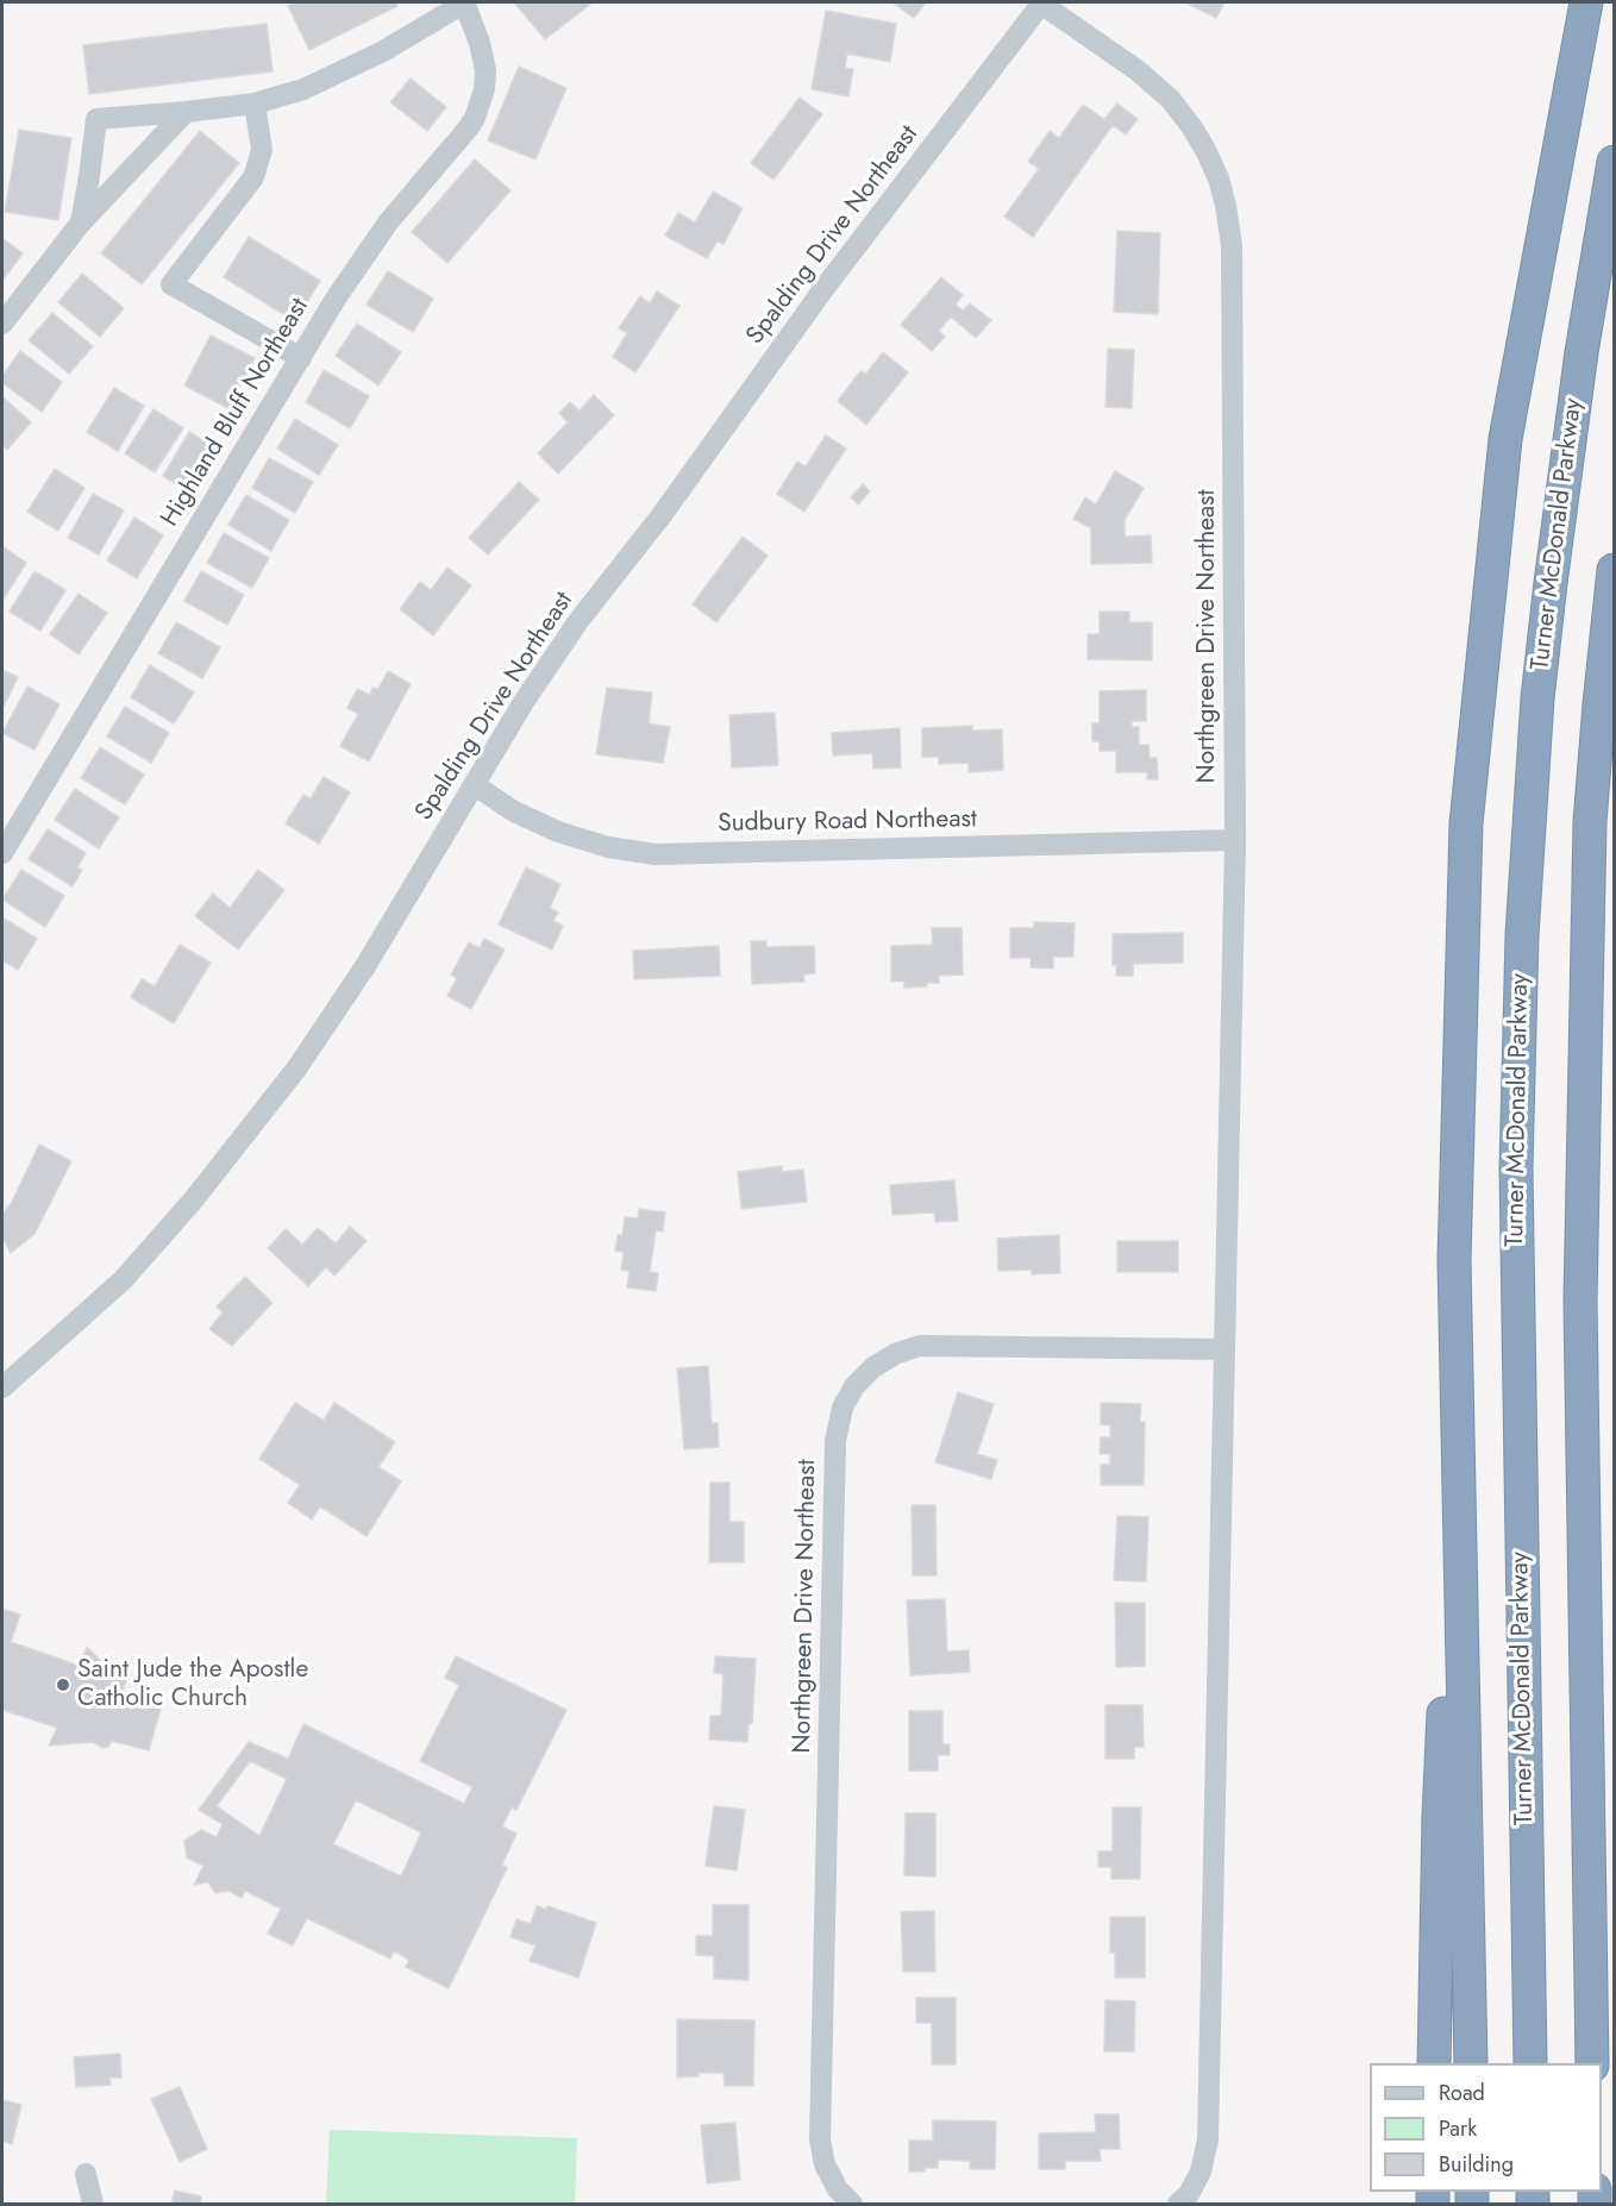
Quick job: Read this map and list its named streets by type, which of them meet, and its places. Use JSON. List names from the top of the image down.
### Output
{
  "streets": {
    "highway": ["Turner McDonald Parkway"],
    "street": [
      "Spalding Drive Northeast",
      "Highland Bluff Northeast",
      "Northgreen Drive Northeast",
      "Sudbury Road Northeast"
    ]
  },
  "crossings": [
    ["Spalding Drive Northeast", "Northgreen Drive Northeast"],
    ["Spalding Drive Northeast", "Sudbury Road Northeast"],
    ["Northgreen Drive Northeast", "Sudbury Road Northeast"]
  ],
  "places": ["Saint Jude the Apostle Catholic Church"],
  "legend": ["Road", "Park", "Building"]
}
